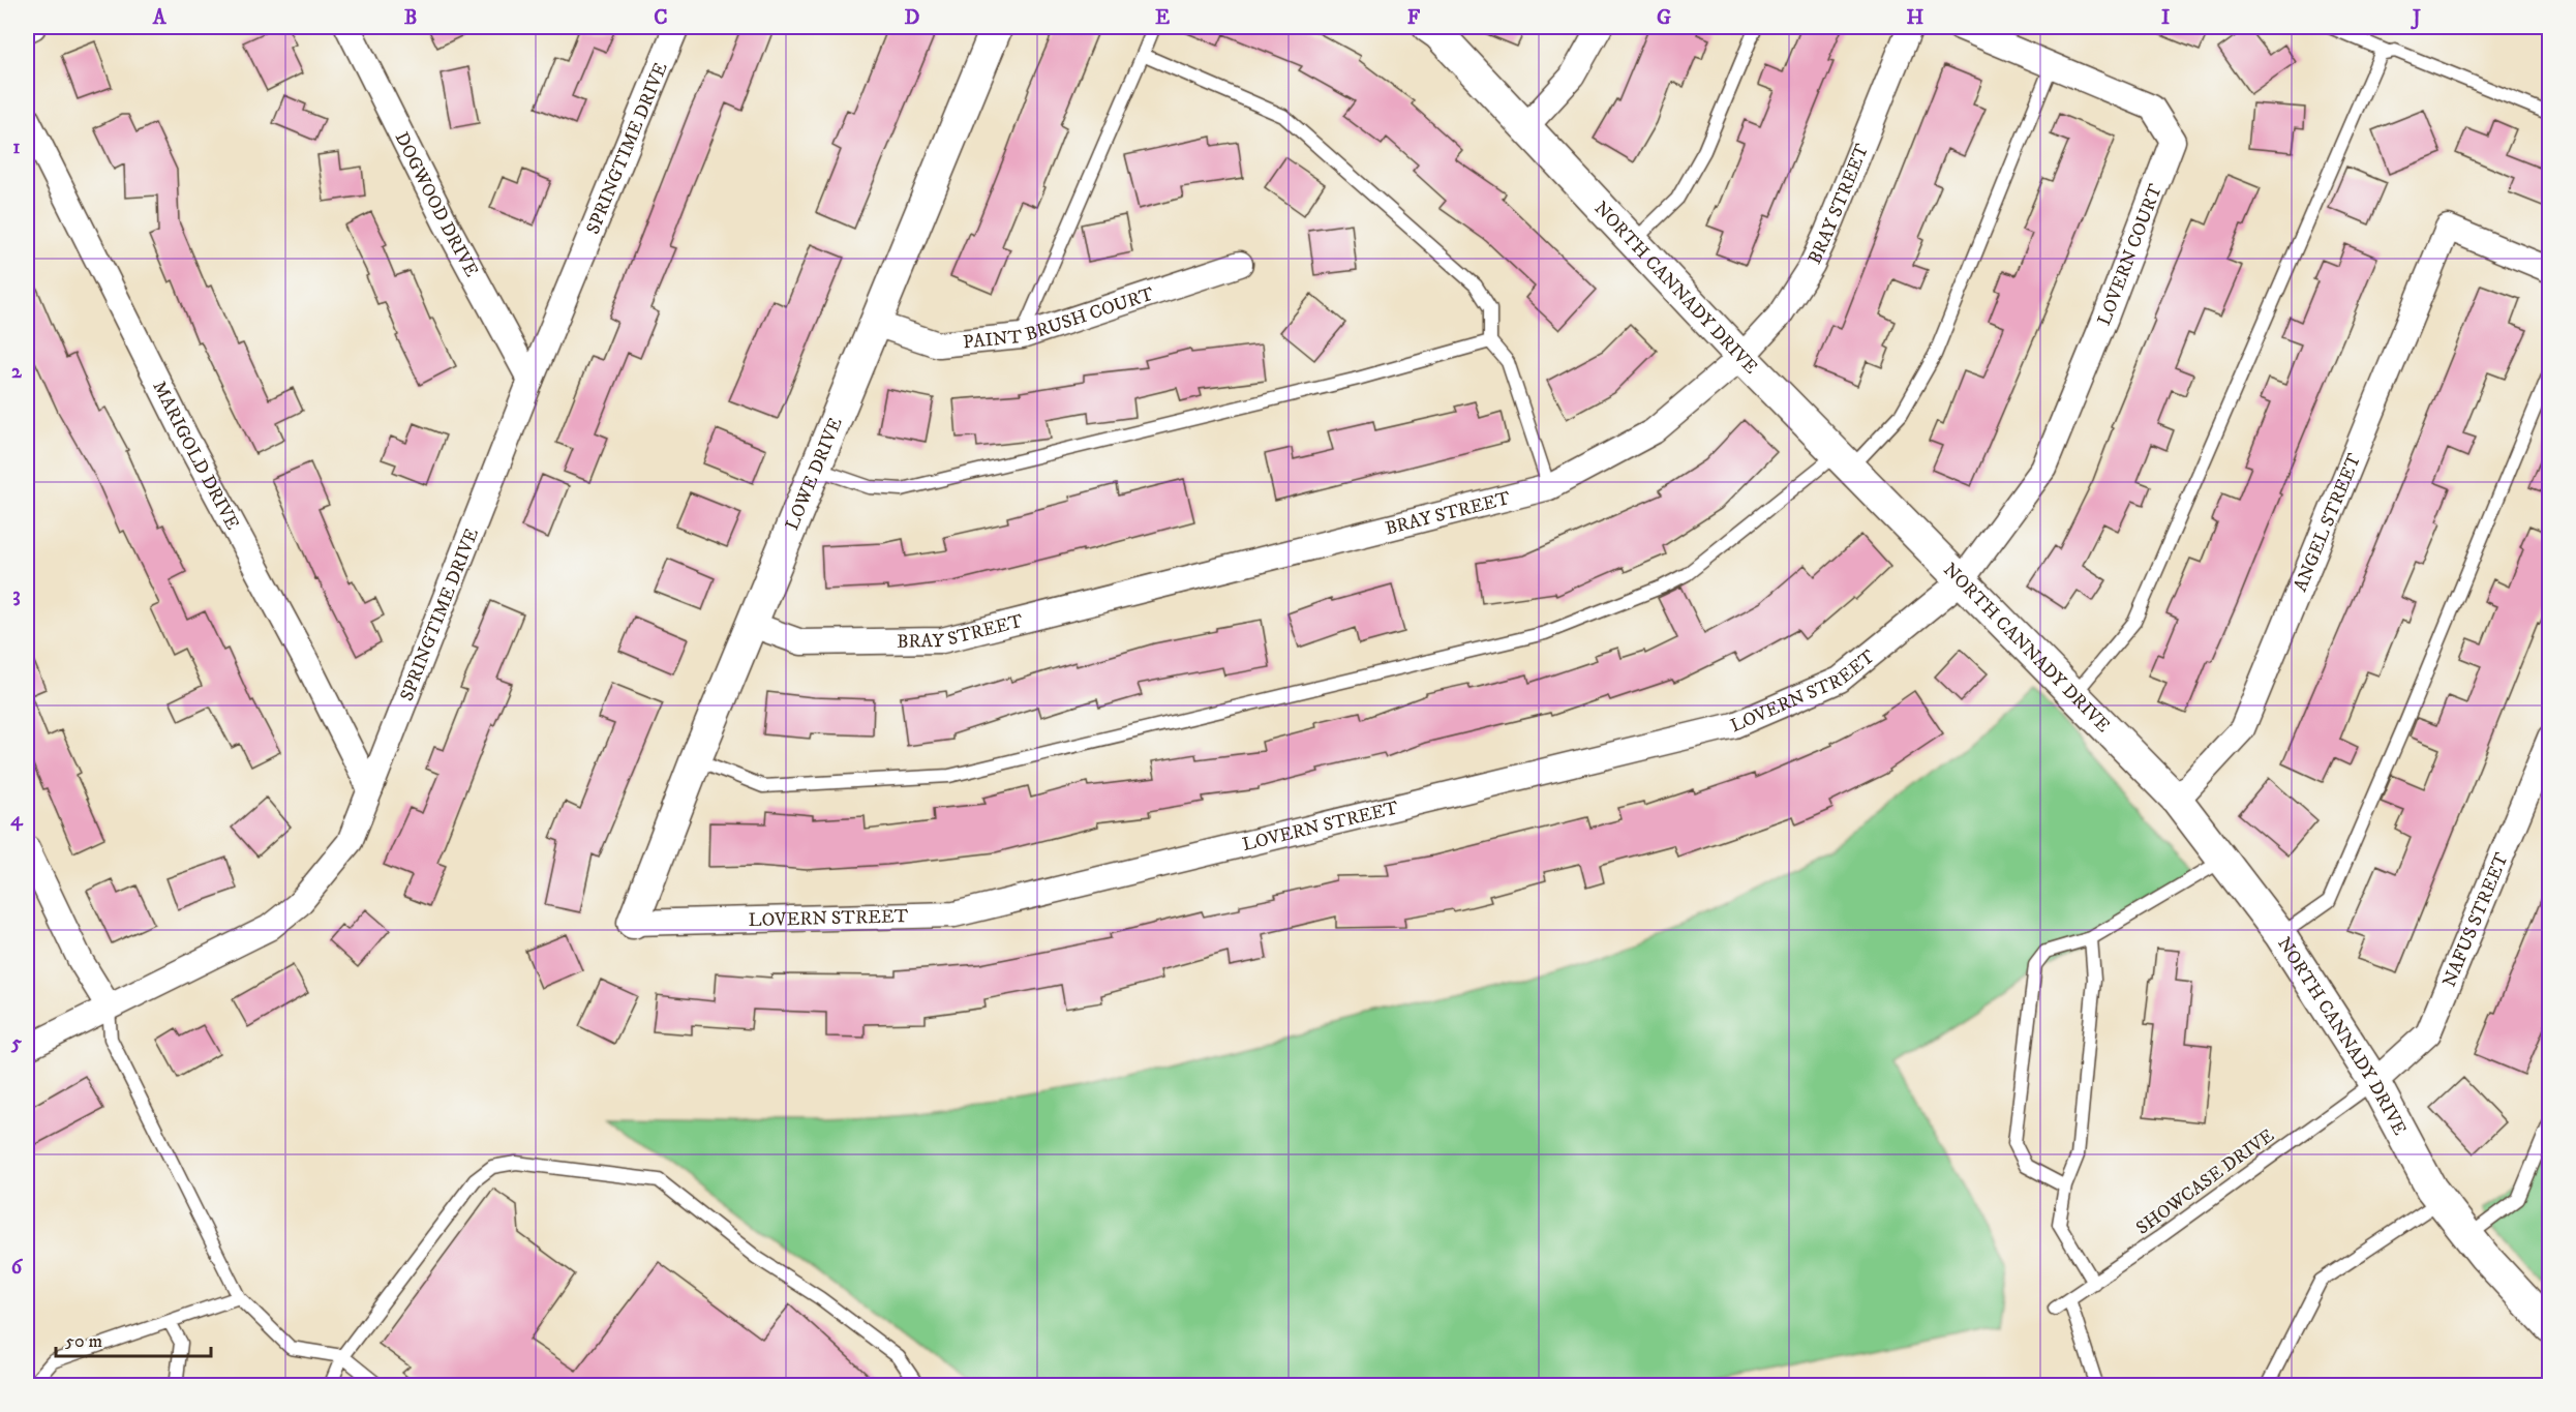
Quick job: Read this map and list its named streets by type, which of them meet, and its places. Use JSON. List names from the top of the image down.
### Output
{
  "streets": {
    "street": [
      "SPRINGTIME DRIVE",
      "DOGWOOD DRIVE",
      "BRAY STREET",
      "LOVERN COURT",
      "NORTH CANNADY DRIVE",
      "PAINT BRUSH COURT",
      "MARIGOLD DRIVE",
      "LOWE DRIVE",
      "ANGEL STREET",
      "LOVERN STREET",
      "NAFUS STREET"
    ],
    "lane": ["SHOWCASE DRIVE"]
  },
  "crossings": [
    ["SPRINGTIME DRIVE", "DOGWOOD DRIVE"],
    ["SPRINGTIME DRIVE", "MARIGOLD DRIVE"],
    ["BRAY STREET", "NORTH CANNADY DRIVE"],
    ["BRAY STREET", "LOWE DRIVE"],
    ["LOVERN COURT", "NORTH CANNADY DRIVE"],
    ["LOVERN COURT", "LOVERN STREET"],
    ["NORTH CANNADY DRIVE", "ANGEL STREET"],
    ["NORTH CANNADY DRIVE", "LOVERN STREET"],
    ["NORTH CANNADY DRIVE", "NAFUS STREET"],
    ["NORTH CANNADY DRIVE", "SHOWCASE DRIVE"],
    ["PAINT BRUSH COURT", "LOWE DRIVE"],
    ["LOWE DRIVE", "LOVERN STREET"],
    ["NAFUS STREET", "SHOWCASE DRIVE"]
  ],
  "scale_bar": "50 m",
  "grid": {
    "columns": [
      "A",
      "B",
      "C",
      "D",
      "E",
      "F",
      "G",
      "H",
      "I",
      "J"
    ],
    "rows": [
      "1",
      "2",
      "3",
      "4",
      "5",
      "6"
    ]
  }
}
